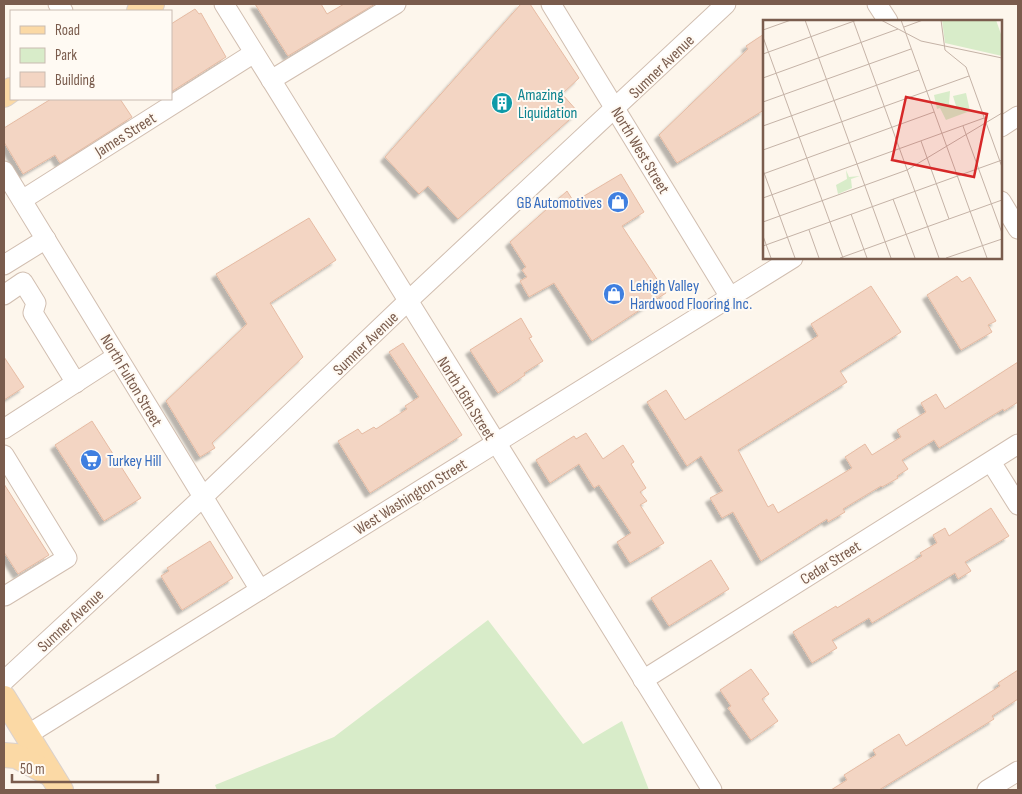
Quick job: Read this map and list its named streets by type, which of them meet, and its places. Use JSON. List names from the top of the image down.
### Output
{
  "streets": {
    "street": [
      "Sumner Avenue",
      "James Street",
      "North West Street",
      "North Fulton Street",
      "North 16th Street",
      "West Washington Street",
      "Cedar Street"
    ]
  },
  "crossings": [
    ["Sumner Avenue", "North West Street"],
    ["Sumner Avenue", "North Fulton Street"],
    ["Sumner Avenue", "North 16th Street"],
    ["James Street", "North Fulton Street"],
    ["James Street", "North 16th Street"],
    ["North West Street", "West Washington Street"],
    ["North Fulton Street", "West Washington Street"],
    ["North 16th Street", "West Washington Street"],
    ["North 16th Street", "Cedar Street"]
  ],
  "places": {
    "building": ["Amazing Liquidation"],
    "shop": ["GB Automotives", "Lehigh Valley Hardwood Flooring Inc."],
    "supermarket": ["Turkey Hill"]
  },
  "legend": ["Road", "Park", "Building"],
  "scale_bar": "50 m"
}
